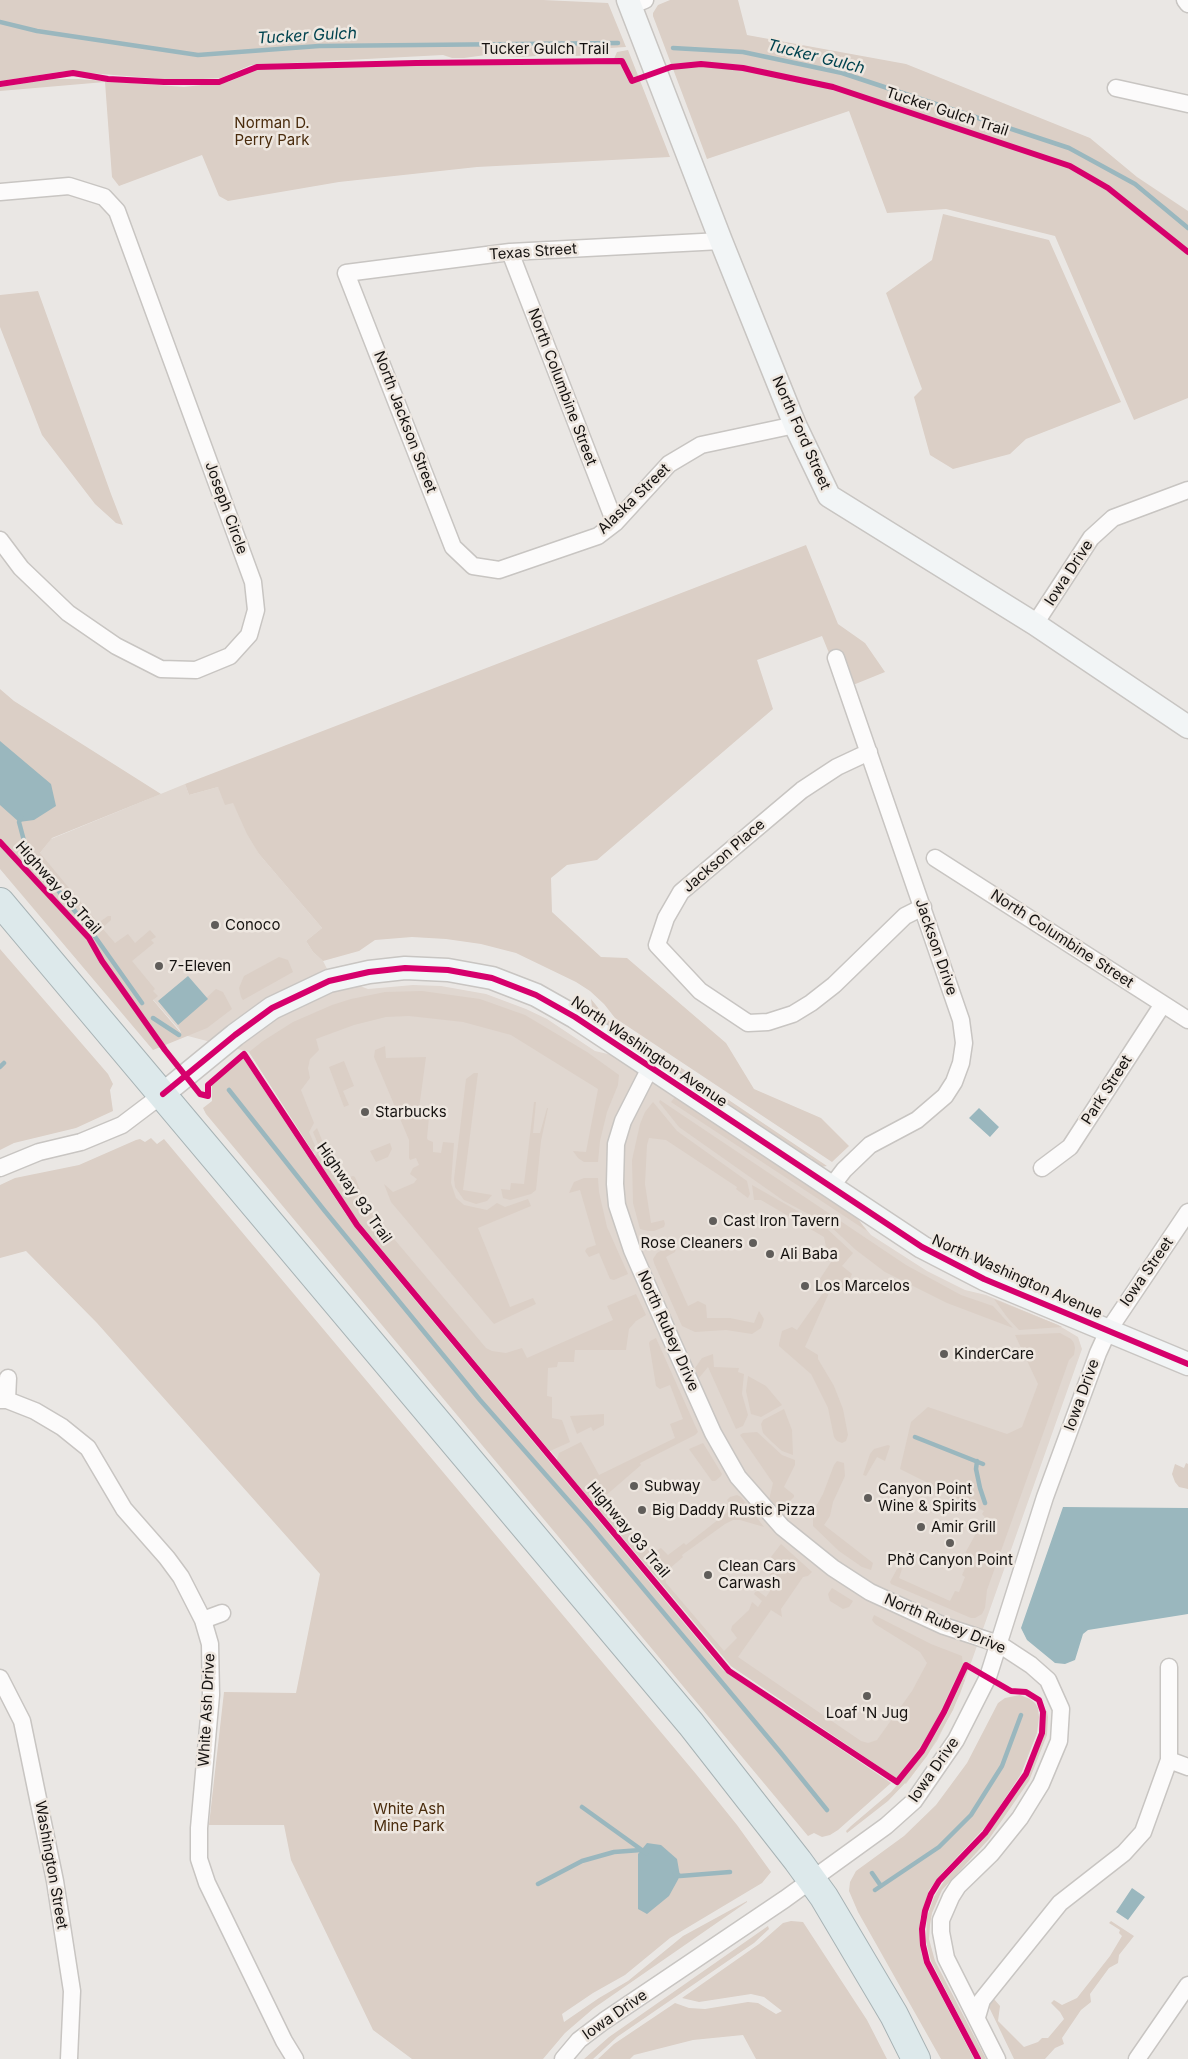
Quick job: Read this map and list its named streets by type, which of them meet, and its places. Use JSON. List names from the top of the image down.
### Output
{
  "streets": {
    "street": [
      "Texas Street",
      "North Columbine Street",
      "North Jackson Street",
      "North Ford Street",
      "Alaska Street",
      "Joseph Circle",
      "Iowa Drive",
      "Jackson Place",
      "Jackson Drive",
      "North Washington Avenue",
      "Park Street",
      "Iowa Street",
      "North Rubey Drive",
      "White Ash Drive",
      "Washington Street"
    ],
    "cycle path": ["Tucker Gulch Trail", "Highway 93 Trail"]
  },
  "crossings": [
    ["Texas Street", "North Columbine Street"],
    ["Texas Street", "North Jackson Street"],
    ["Texas Street", "North Ford Street"],
    ["North Columbine Street", "Alaska Street"],
    ["North Columbine Street", "Park Street"],
    ["North Jackson Street", "Alaska Street"],
    ["North Ford Street", "Alaska Street"],
    ["North Ford Street", "Iowa Drive"],
    ["Iowa Drive", "North Washington Avenue"],
    ["Iowa Drive", "Iowa Street"],
    ["Iowa Drive", "North Rubey Drive"],
    ["Jackson Place", "Jackson Drive"],
    ["Jackson Drive", "North Washington Avenue"],
    ["North Washington Avenue", "Iowa Street"],
    ["North Washington Avenue", "North Rubey Drive"]
  ],
  "water": ["Tucker Gulch"],
  "parks": ["Norman D. Perry Park", "White Ash Mine Park"],
  "places": [
    "Conoco",
    "7-Eleven",
    "Starbucks",
    "Cast Iron Tavern",
    "Rose Cleaners",
    "Ali Baba",
    "Los Marcelos",
    "KinderCare",
    "Subway",
    "Canyon Point Wine & Spirits",
    "Big Daddy Rustic Pizza",
    "Amir Grill",
    "Phở Canyon Point",
    "Clean Cars Carwash",
    "Loaf 'N Jug"
  ]
}
